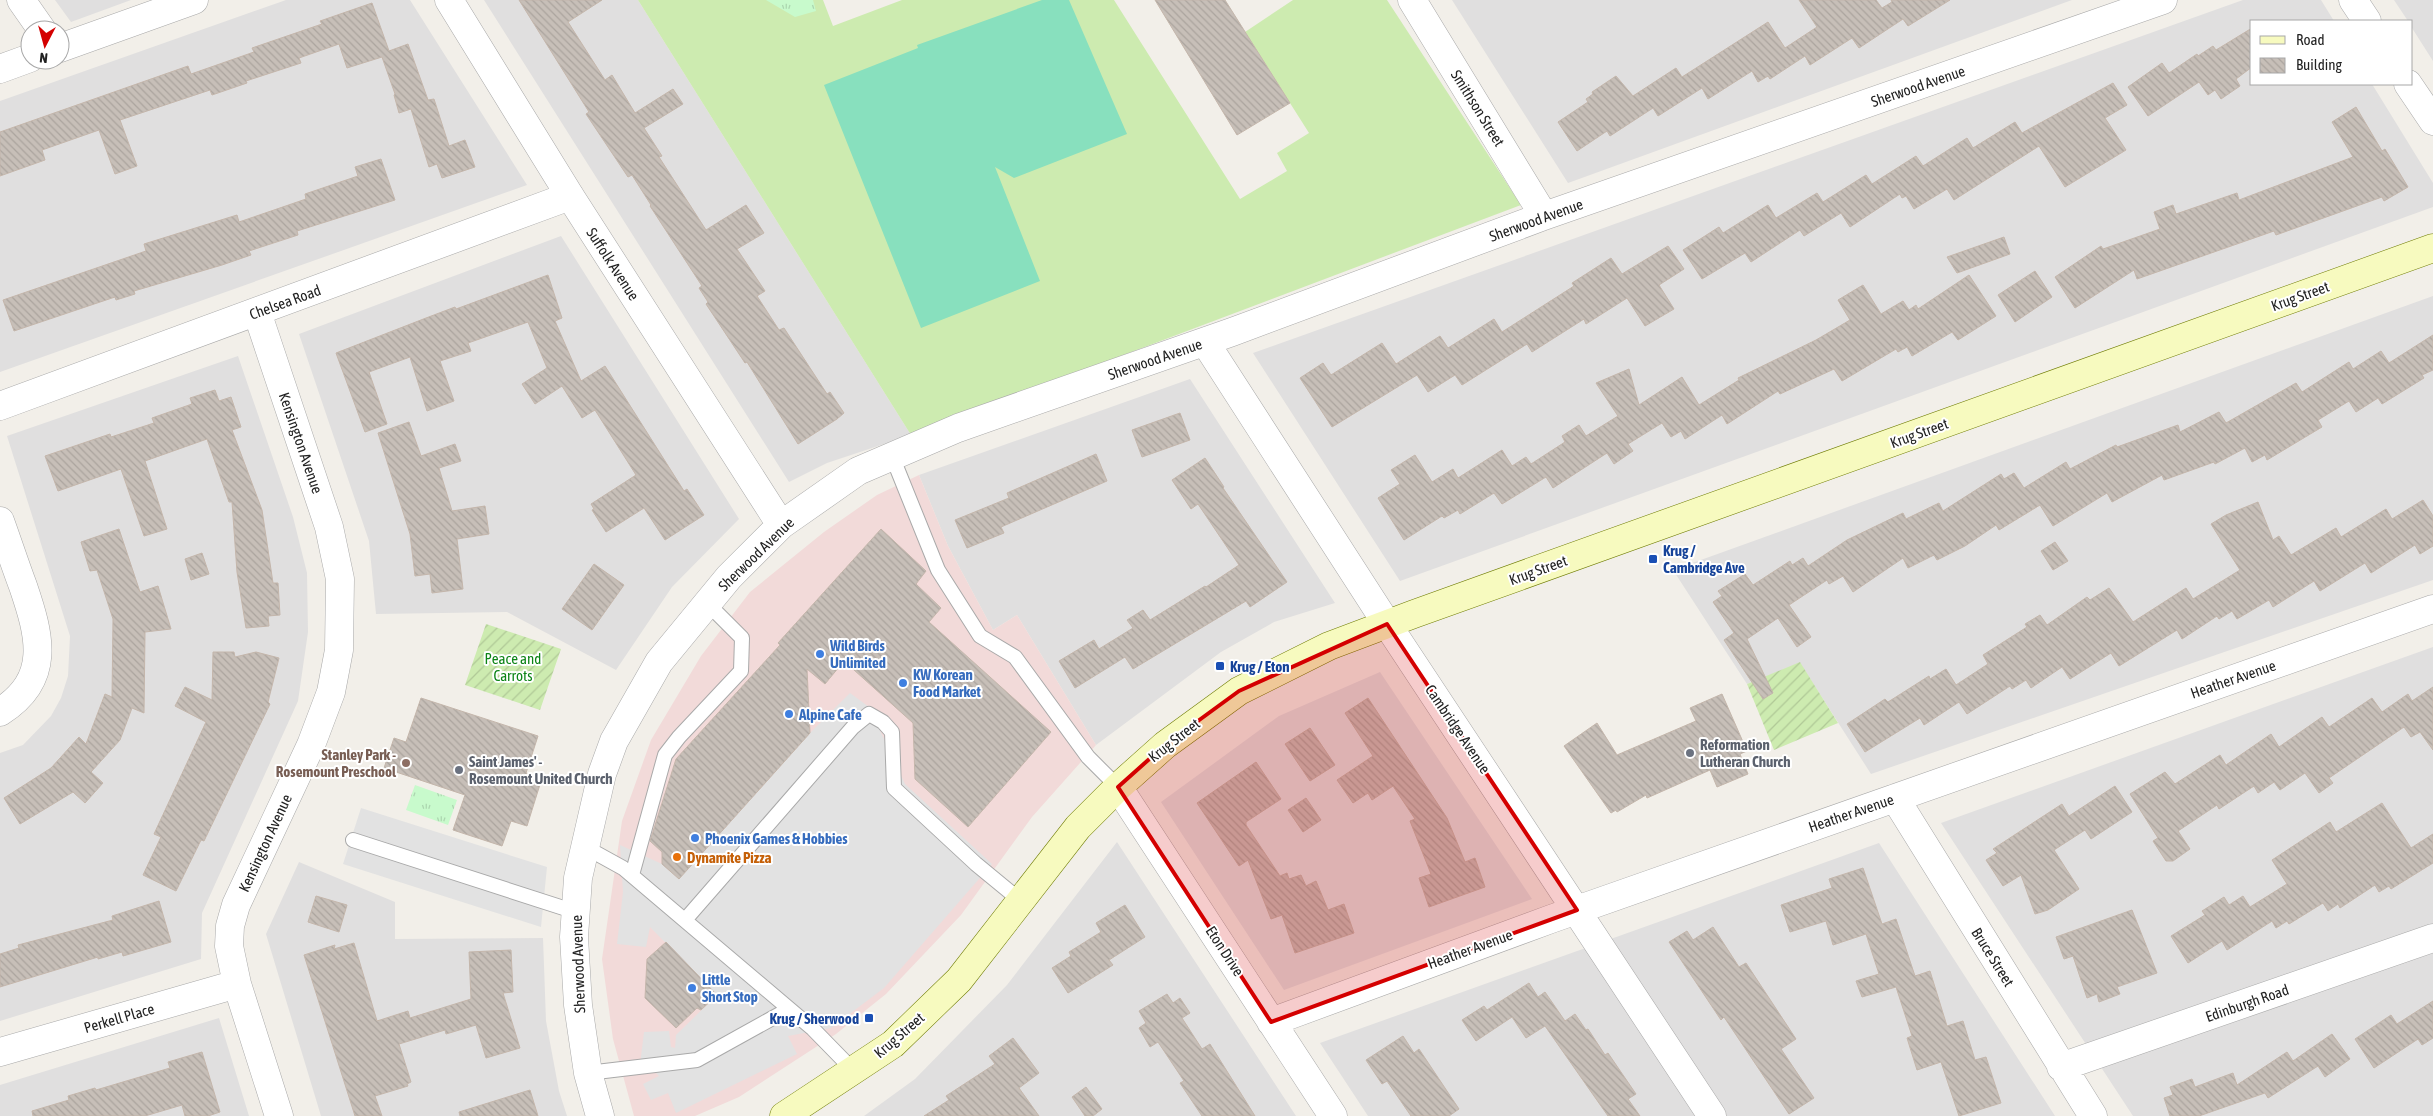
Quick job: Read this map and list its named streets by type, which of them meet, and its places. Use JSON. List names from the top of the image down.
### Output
{
  "streets": {
    "street": [
      "Sherwood Avenue",
      "Smithson Street",
      "Suffolk Avenue",
      "Krug Street",
      "Chelsea Road",
      "Kensington Avenue",
      "Heather Avenue",
      "Cambridge Avenue",
      "Eton Drive",
      "Bruce Street",
      "Edinburgh Road",
      "Perkell Place"
    ]
  },
  "crossings": [
    ["Sherwood Avenue", "Smithson Street"],
    ["Sherwood Avenue", "Suffolk Avenue"],
    ["Sherwood Avenue", "Cambridge Avenue"],
    ["Suffolk Avenue", "Chelsea Road"],
    ["Krug Street", "Cambridge Avenue"],
    ["Krug Street", "Eton Drive"],
    ["Chelsea Road", "Kensington Avenue"],
    ["Kensington Avenue", "Perkell Place"],
    ["Heather Avenue", "Cambridge Avenue"],
    ["Heather Avenue", "Eton Drive"],
    ["Heather Avenue", "Bruce Street"],
    ["Bruce Street", "Edinburgh Road"]
  ],
  "parks": ["Peace and Carrots"],
  "places": {
    "transit": ["Krug / Cambridge Ave", "Krug / Eton", "Krug / Sherwood"],
    "other": [
      "Wild Birds Unlimited",
      "KW Korean Food Market",
      "Alpine Cafe",
      "Reformation Lutheran Church",
      "Stanley Park - Rosemount Preschool",
      "Saint James' - Rosemount United Church",
      "Phoenix Games & Hobbies",
      "Dynamite Pizza",
      "Little Short Stop"
    ]
  },
  "legend": ["Road", "Building"],
  "north": "bottom"
}
